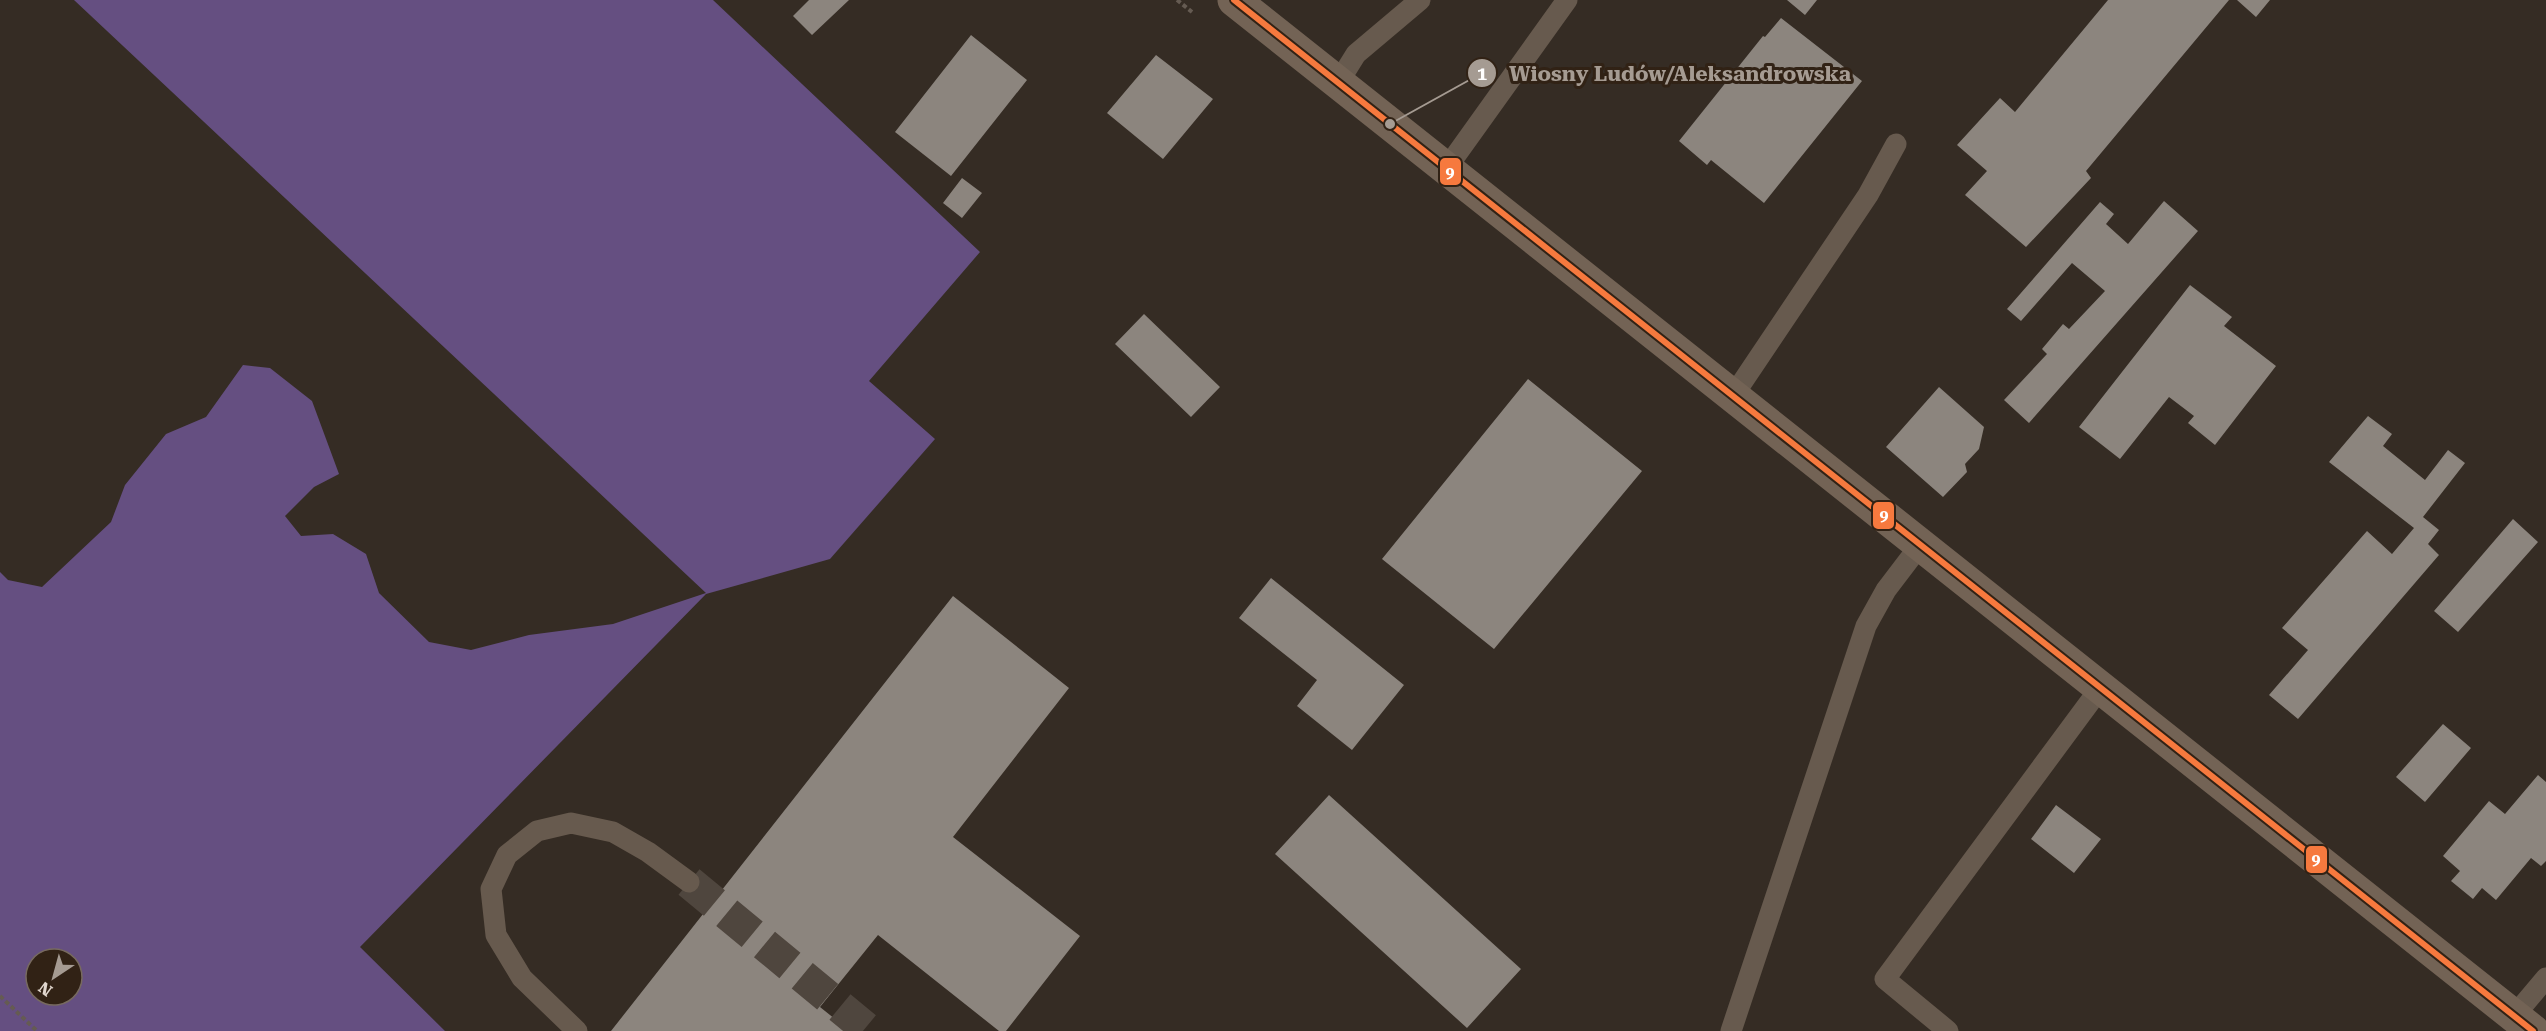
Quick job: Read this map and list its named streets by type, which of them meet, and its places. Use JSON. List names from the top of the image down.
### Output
{
  "places": ["Wiosny Ludów/Aleksandrowska"],
  "lines": ["transit line 9"],
  "north": "bottom left"
}
